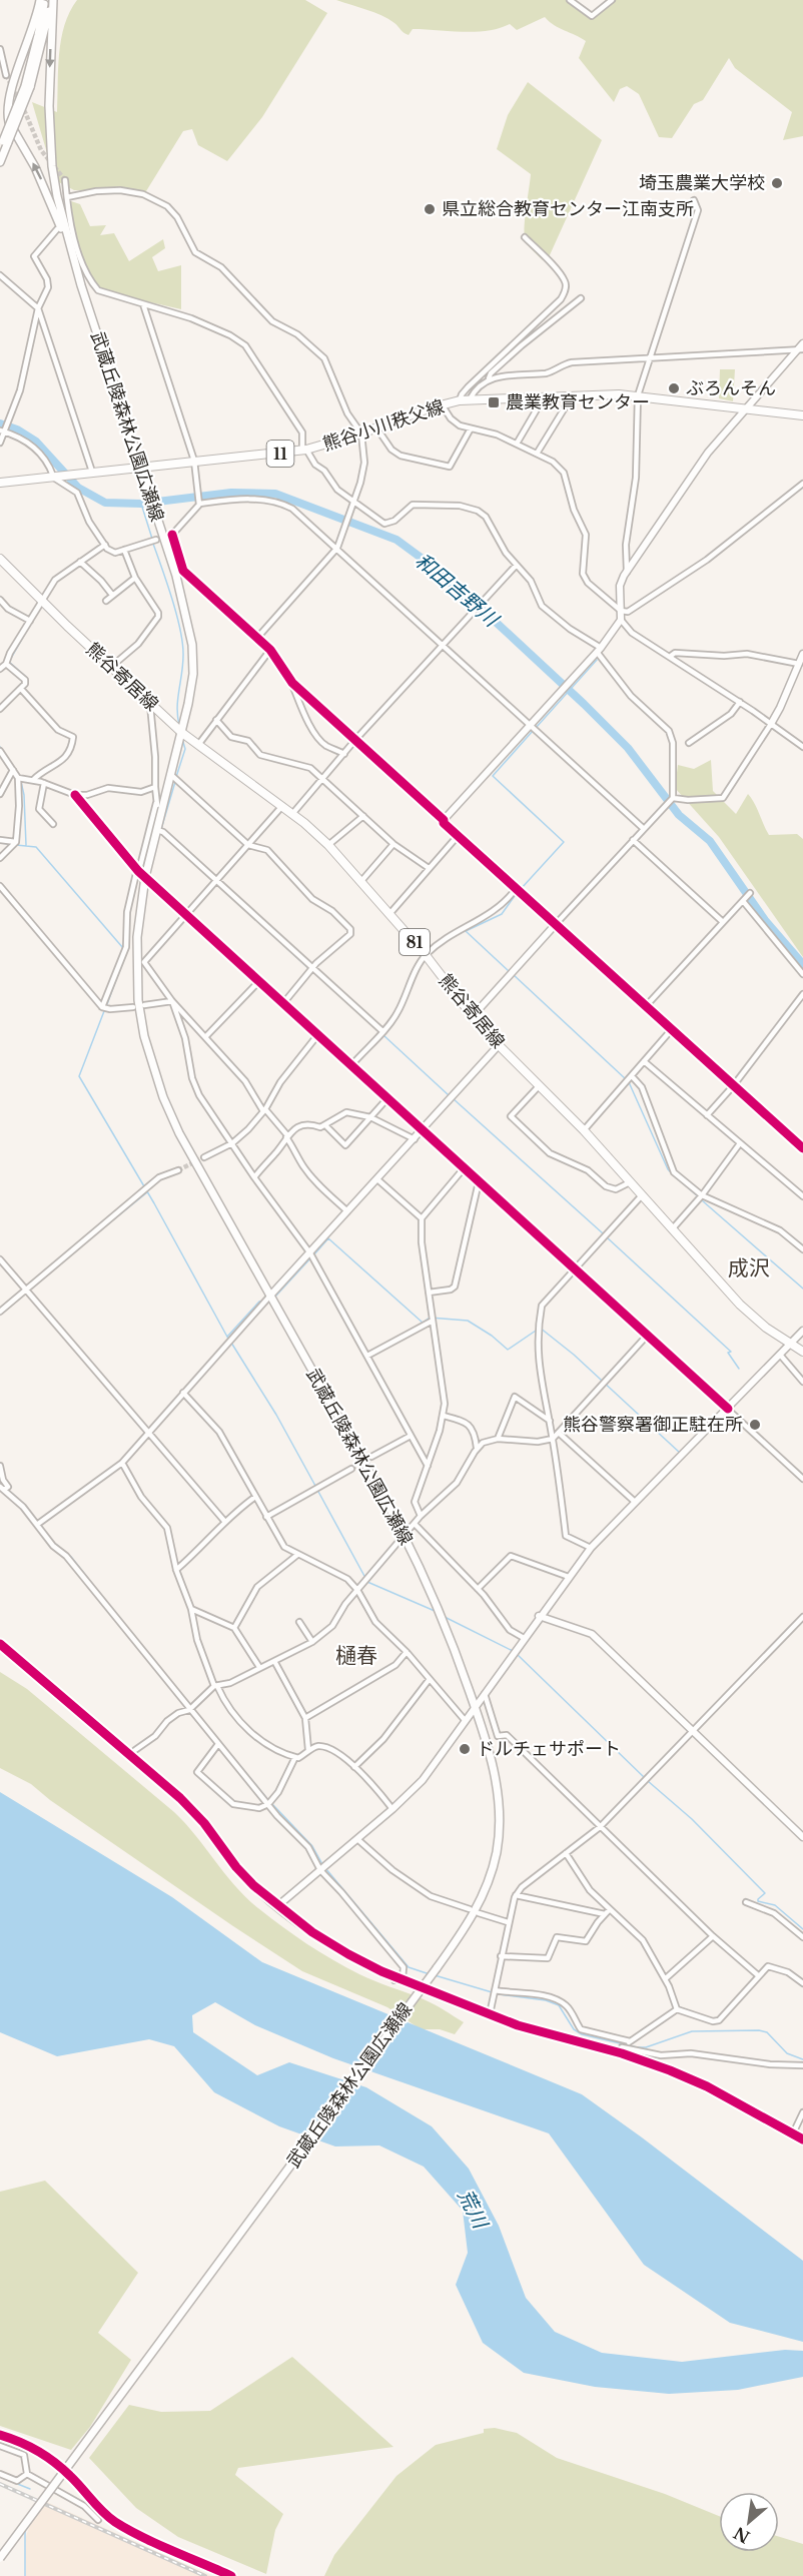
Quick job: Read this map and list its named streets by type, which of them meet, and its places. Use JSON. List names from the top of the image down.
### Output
{
  "streets": {
    "main road": [
      "熊谷小川秩父線",
      "武蔵丘陵森林公園広瀬線",
      "11",
      "熊谷寄居線",
      "81"
    ]
  },
  "crossings": [
    ["熊谷小川秩父線", "武蔵丘陵森林公園広瀬線"],
    ["武蔵丘陵森林公園広瀬線", "熊谷寄居線"]
  ],
  "districts": ["成沢", "樋春"],
  "water": ["和田吉野川", "荒川"],
  "places": {
    "other": [
      "埼玉農業大学校",
      "県立総合教育センター江南支所",
      "ぶろんそん",
      "熊谷警察署御正駐在所",
      "ドルチェサポート"
    ],
    "transit": ["農業教育センター"]
  },
  "north": "bottom left"
}
